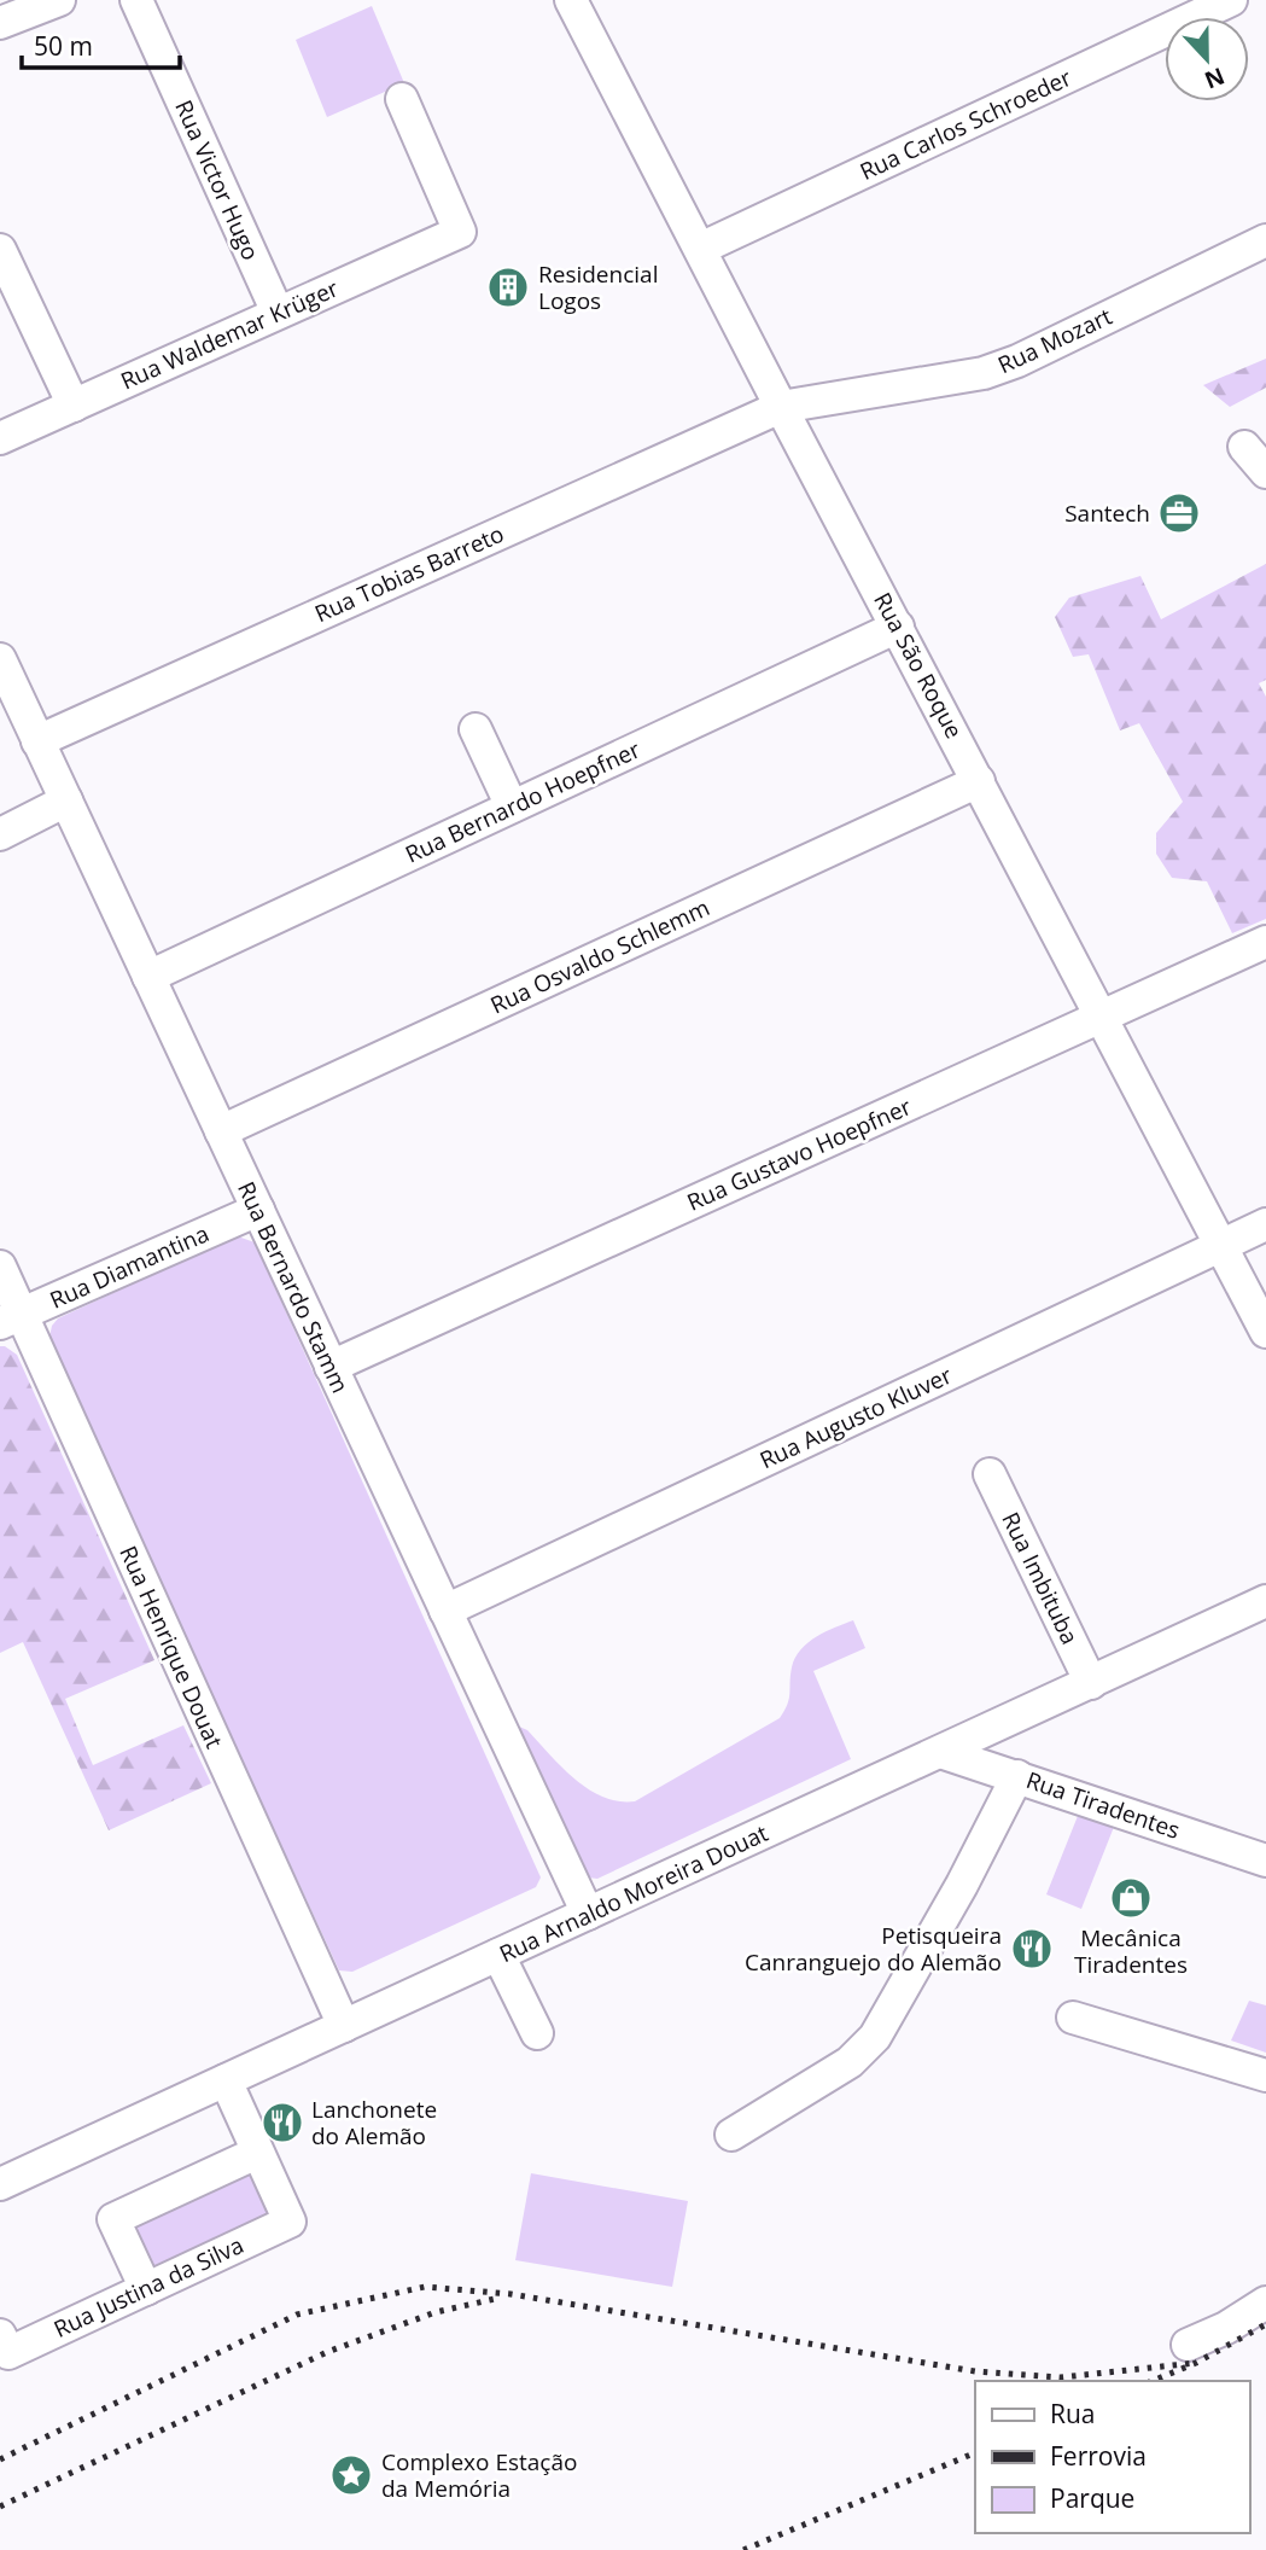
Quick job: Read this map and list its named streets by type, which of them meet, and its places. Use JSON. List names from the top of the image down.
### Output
{
  "streets": {
    "street": [
      "Rua Carlos Schroeder",
      "Rua Victor Hugo",
      "Rua Waldemar Krüger",
      "Rua Mozart",
      "Rua Tobias Barreto",
      "Rua São Roque",
      "Rua Bernardo Hoepfner",
      "Rua Osvaldo Schlemm",
      "Rua Gustavo Hoepfner",
      "Rua Diamantina",
      "Rua Bernardo Stamm",
      "Rua Augusto Kluver",
      "Rua Imbituba",
      "Rua Henrique Douat",
      "Rua Tiradentes",
      "Rua Arnaldo Moreira Douat",
      "Rua Justina da Silva"
    ]
  },
  "crossings": [
    ["Rua Carlos Schroeder", "Rua São Roque"],
    ["Rua Victor Hugo", "Rua Waldemar Krüger"],
    ["Rua Mozart", "Rua Tobias Barreto"],
    ["Rua Mozart", "Rua São Roque"],
    ["Rua Tobias Barreto", "Rua São Roque"],
    ["Rua Tobias Barreto", "Rua Bernardo Stamm"],
    ["Rua São Roque", "Rua Bernardo Hoepfner"],
    ["Rua São Roque", "Rua Osvaldo Schlemm"],
    ["Rua São Roque", "Rua Gustavo Hoepfner"],
    ["Rua São Roque", "Rua Augusto Kluver"],
    ["Rua Bernardo Hoepfner", "Rua Bernardo Stamm"],
    ["Rua Osvaldo Schlemm", "Rua Bernardo Stamm"],
    ["Rua Gustavo Hoepfner", "Rua Bernardo Stamm"],
    ["Rua Diamantina", "Rua Bernardo Stamm"],
    ["Rua Diamantina", "Rua Henrique Douat"],
    ["Rua Bernardo Stamm", "Rua Augusto Kluver"],
    ["Rua Bernardo Stamm", "Rua Arnaldo Moreira Douat"],
    ["Rua Imbituba", "Rua Arnaldo Moreira Douat"],
    ["Rua Henrique Douat", "Rua Arnaldo Moreira Douat"],
    ["Rua Tiradentes", "Rua Arnaldo Moreira Douat"]
  ],
  "places": {
    "building": ["Residencial Logos"],
    "office": ["Santech"],
    "shop": ["Mecânica Tiradentes"],
    "restaurant": ["Petisqueira Canranguejo do Alemão", "Lanchonete do Alemão"],
    "place": ["Complexo Estação da Memória"]
  },
  "legend": ["Rua", "Ferrovia", "Parque"],
  "scale_bar": "50 m",
  "north": "bottom"
}
